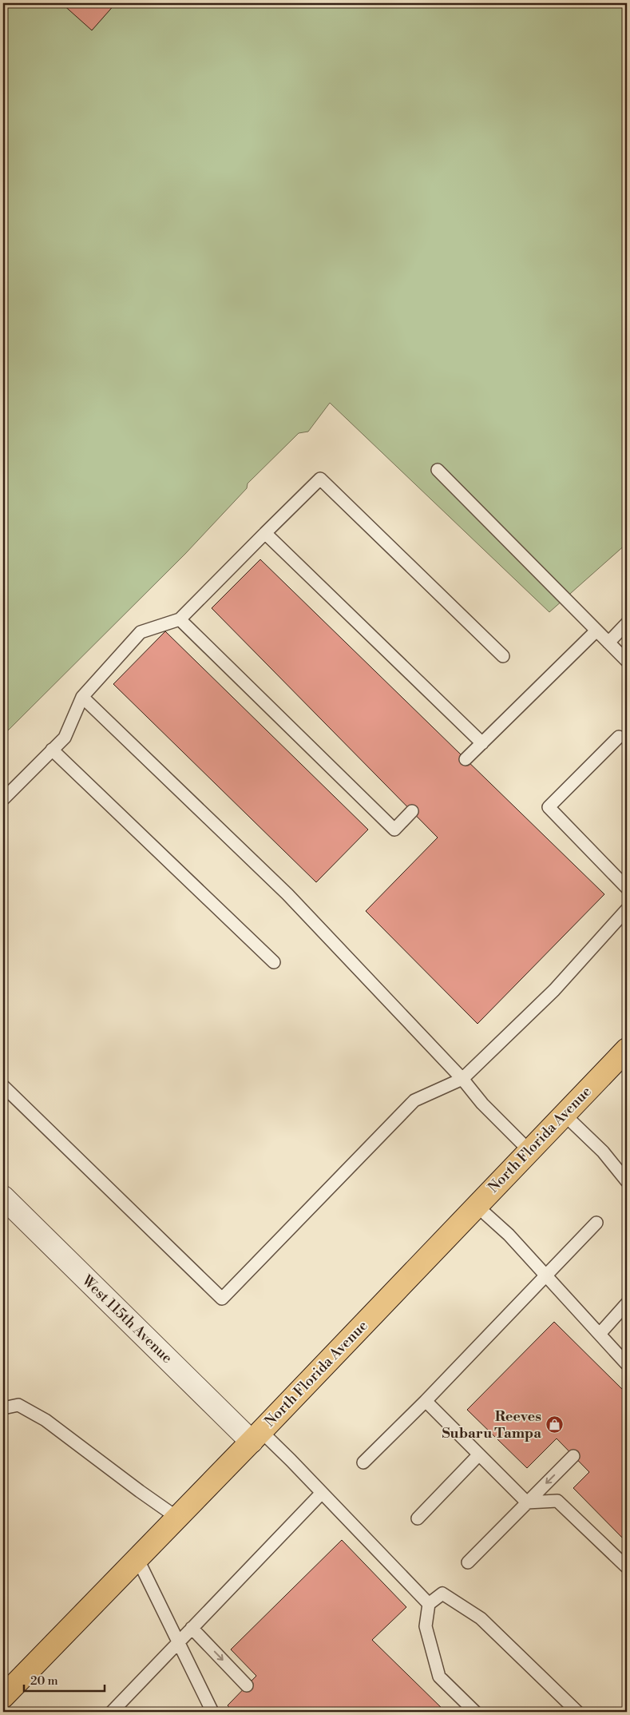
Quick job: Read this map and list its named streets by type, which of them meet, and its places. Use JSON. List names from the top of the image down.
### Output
{
  "streets": {
    "main road": ["North Florida Avenue"],
    "street": ["West 115th Avenue"]
  },
  "crossings": [
    ["North Florida Avenue", "West 115th Avenue"]
  ],
  "places": {
    "shop": ["Reeves Subaru Tampa"]
  },
  "scale_bar": "20 m"
}
